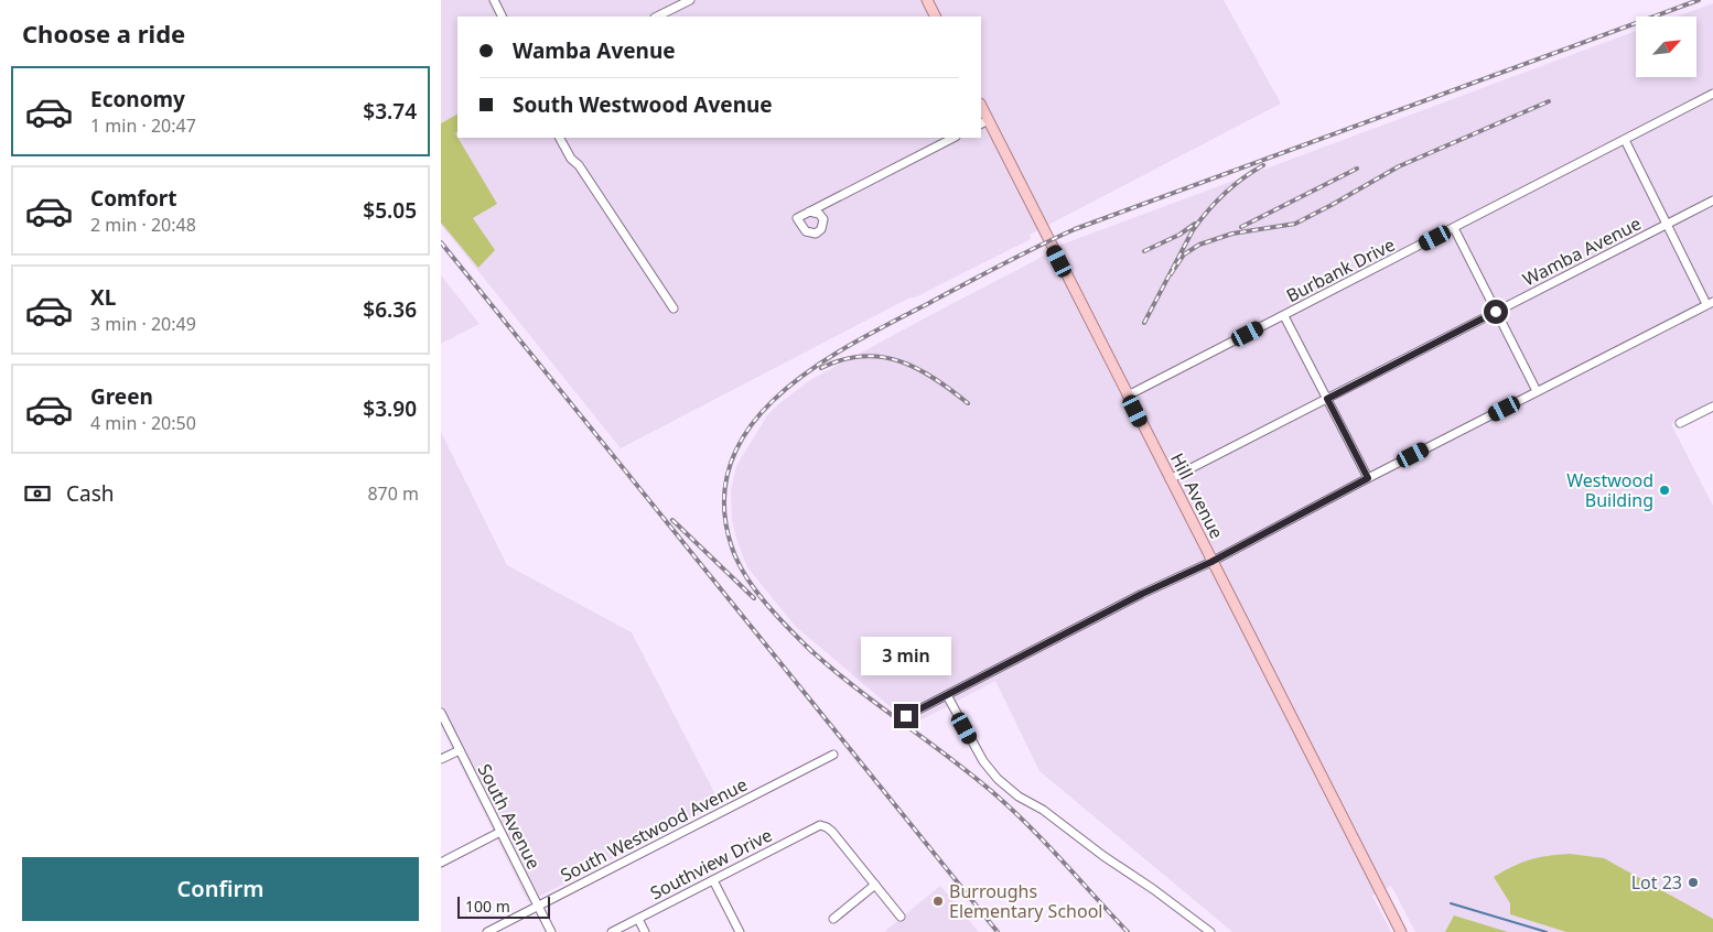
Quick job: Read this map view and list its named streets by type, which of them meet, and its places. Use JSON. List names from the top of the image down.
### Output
{
  "streets": {
    "main road": ["Hill Avenue"],
    "street": [
      "Wamba Avenue",
      "Burbank Drive",
      "South Avenue",
      "South Westwood Avenue",
      "Southview Drive"
    ]
  },
  "crossings": [
    ["Wamba Avenue", "Hill Avenue"],
    ["Burbank Drive", "Hill Avenue"],
    ["South Avenue", "South Westwood Avenue"]
  ],
  "places": ["Westwood Building", "Lot 23", "Burroughs Elementary School"],
  "scale_bar": "100 m",
  "north": "top right",
  "page": {
    "heading": "Choose a ride",
    "banner": ["Wamba Avenue", "South Westwood Avenue"],
    "list": [
      {
        "name": "Economy",
        "note": "1 min · 20:47",
        "value": "$3.74"
      },
      {
        "name": "Comfort",
        "note": "2 min · 20:48",
        "value": "$5.05"
      },
      {
        "name": "XL",
        "note": "3 min · 20:49",
        "value": "$6.36"
      },
      {
        "name": "Green",
        "note": "4 min · 20:50",
        "value": "$3.90"
      }
    ],
    "pay": ["Cash", "870 m"],
    "bubble": "3 min",
    "buttons": "Confirm",
    "scale": "100 m"
  }
}
